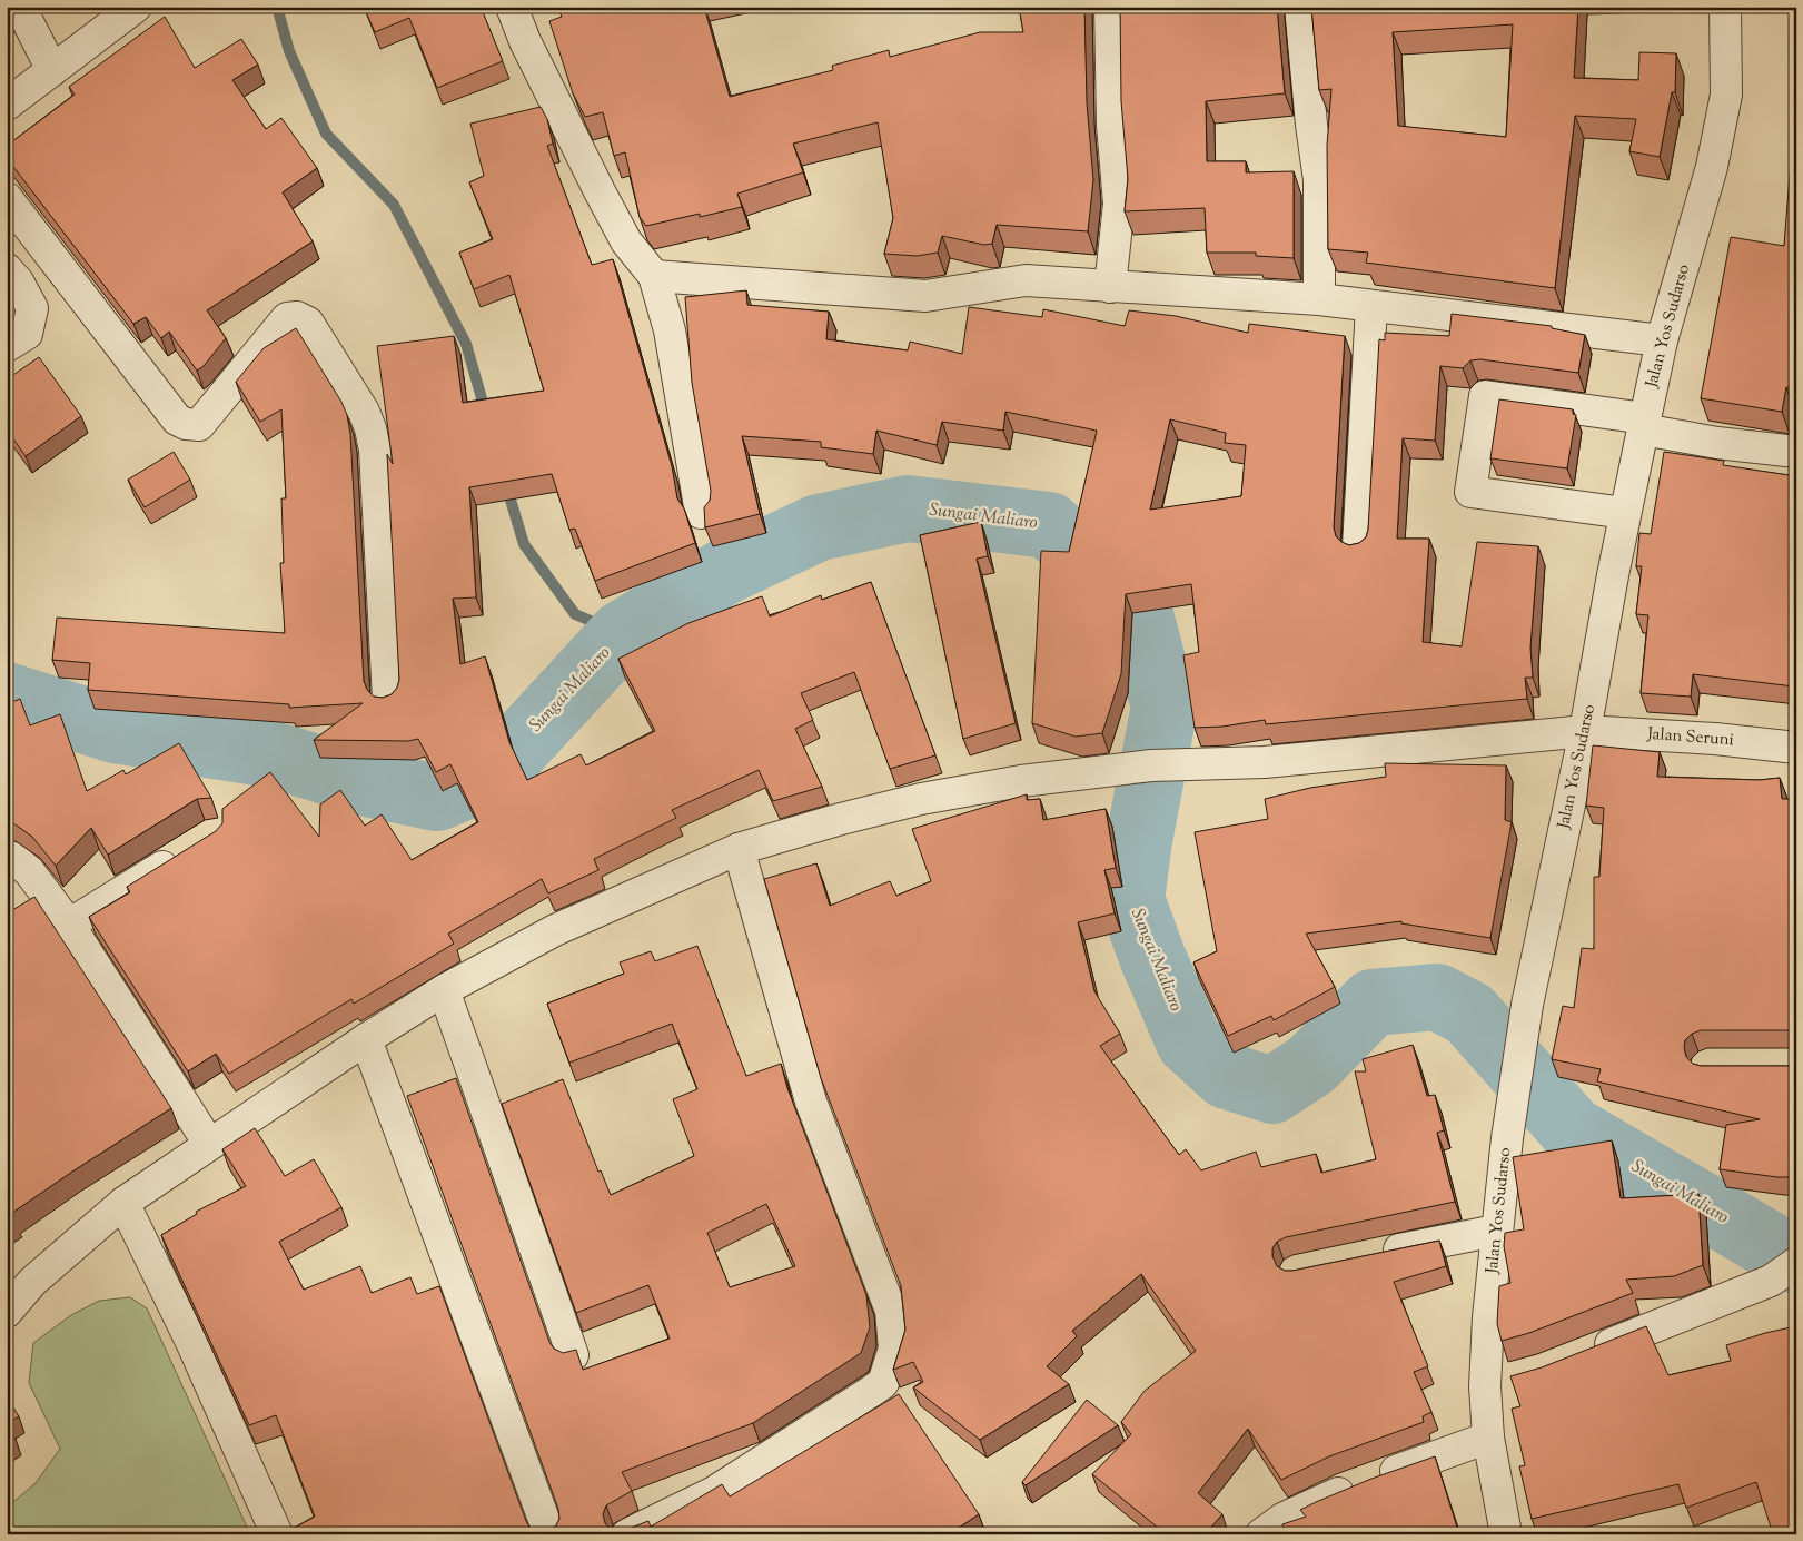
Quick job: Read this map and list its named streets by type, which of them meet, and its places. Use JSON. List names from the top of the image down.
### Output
{
  "streets": {
    "street": ["Jalan Yos Sudarso", "Jalan Seruni"]
  },
  "crossings": [
    ["Jalan Yos Sudarso", "Jalan Seruni"]
  ],
  "water": ["Sungai Maliaro"]
}
